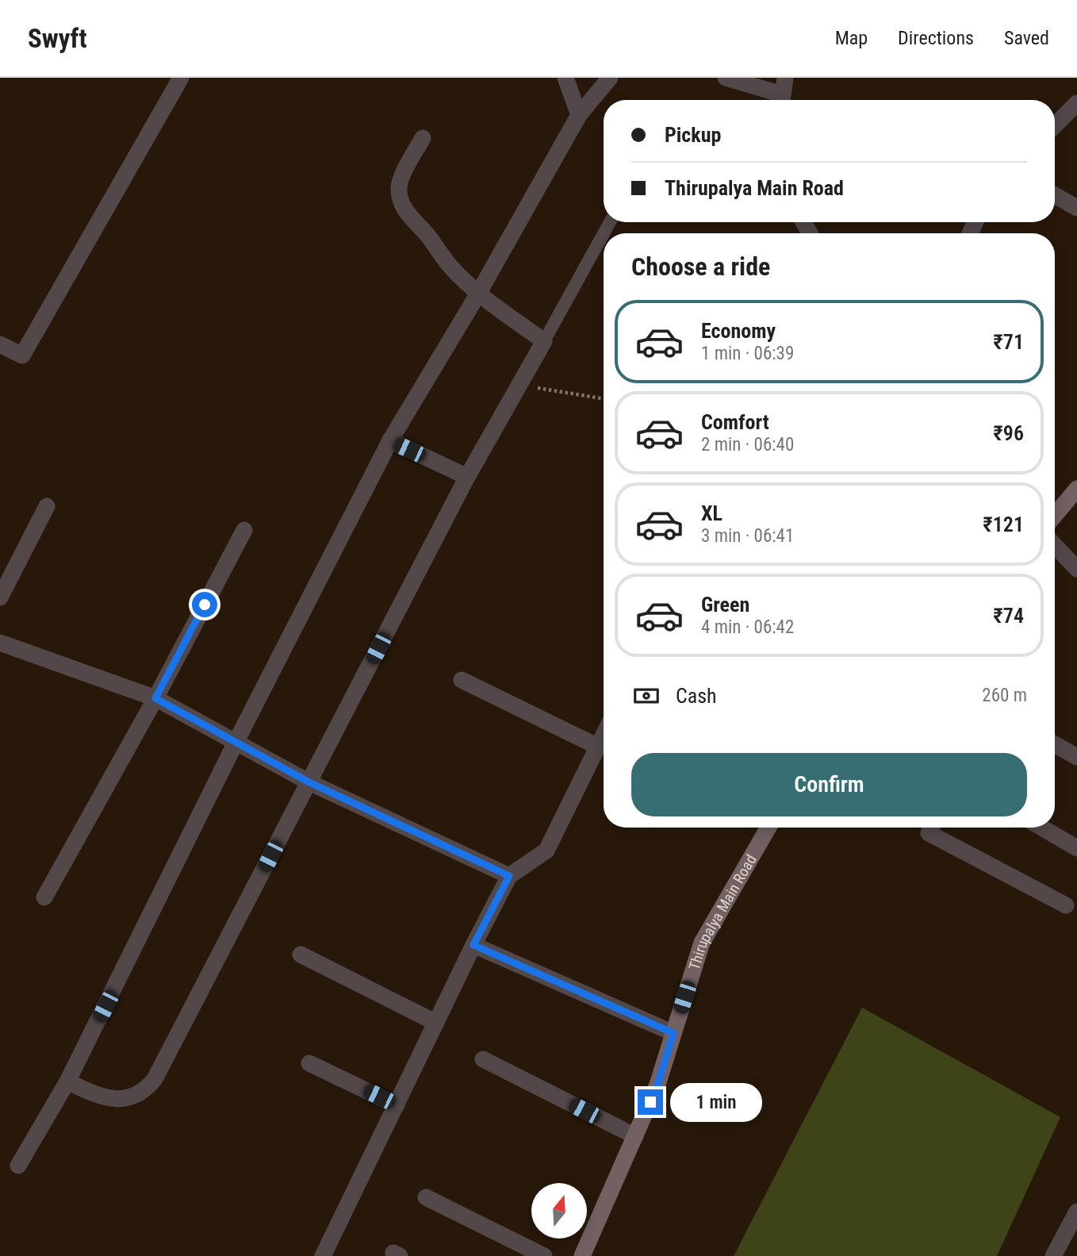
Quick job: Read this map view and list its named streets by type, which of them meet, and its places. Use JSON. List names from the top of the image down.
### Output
{
  "streets": {
    "street": ["Thirupalya Main Road"]
  },
  "north": "top",
  "page": {
    "header": "Swyft",
    "nav": ["Map", "Directions", "Saved"],
    "banner": ["Pickup", "Thirupalya Main Road"],
    "heading": "Choose a ride",
    "list": [
      {
        "name": "Economy",
        "note": "1 min · 06:39",
        "value": "₹71"
      },
      {
        "name": "Comfort",
        "note": "2 min · 06:40",
        "value": "₹96"
      },
      {
        "name": "XL",
        "note": "3 min · 06:41",
        "value": "₹121"
      },
      {
        "name": "Green",
        "note": "4 min · 06:42",
        "value": "₹74"
      }
    ],
    "pay": ["Cash", "260 m"],
    "buttons": "Confirm",
    "bubble": "1 min"
  }
}
